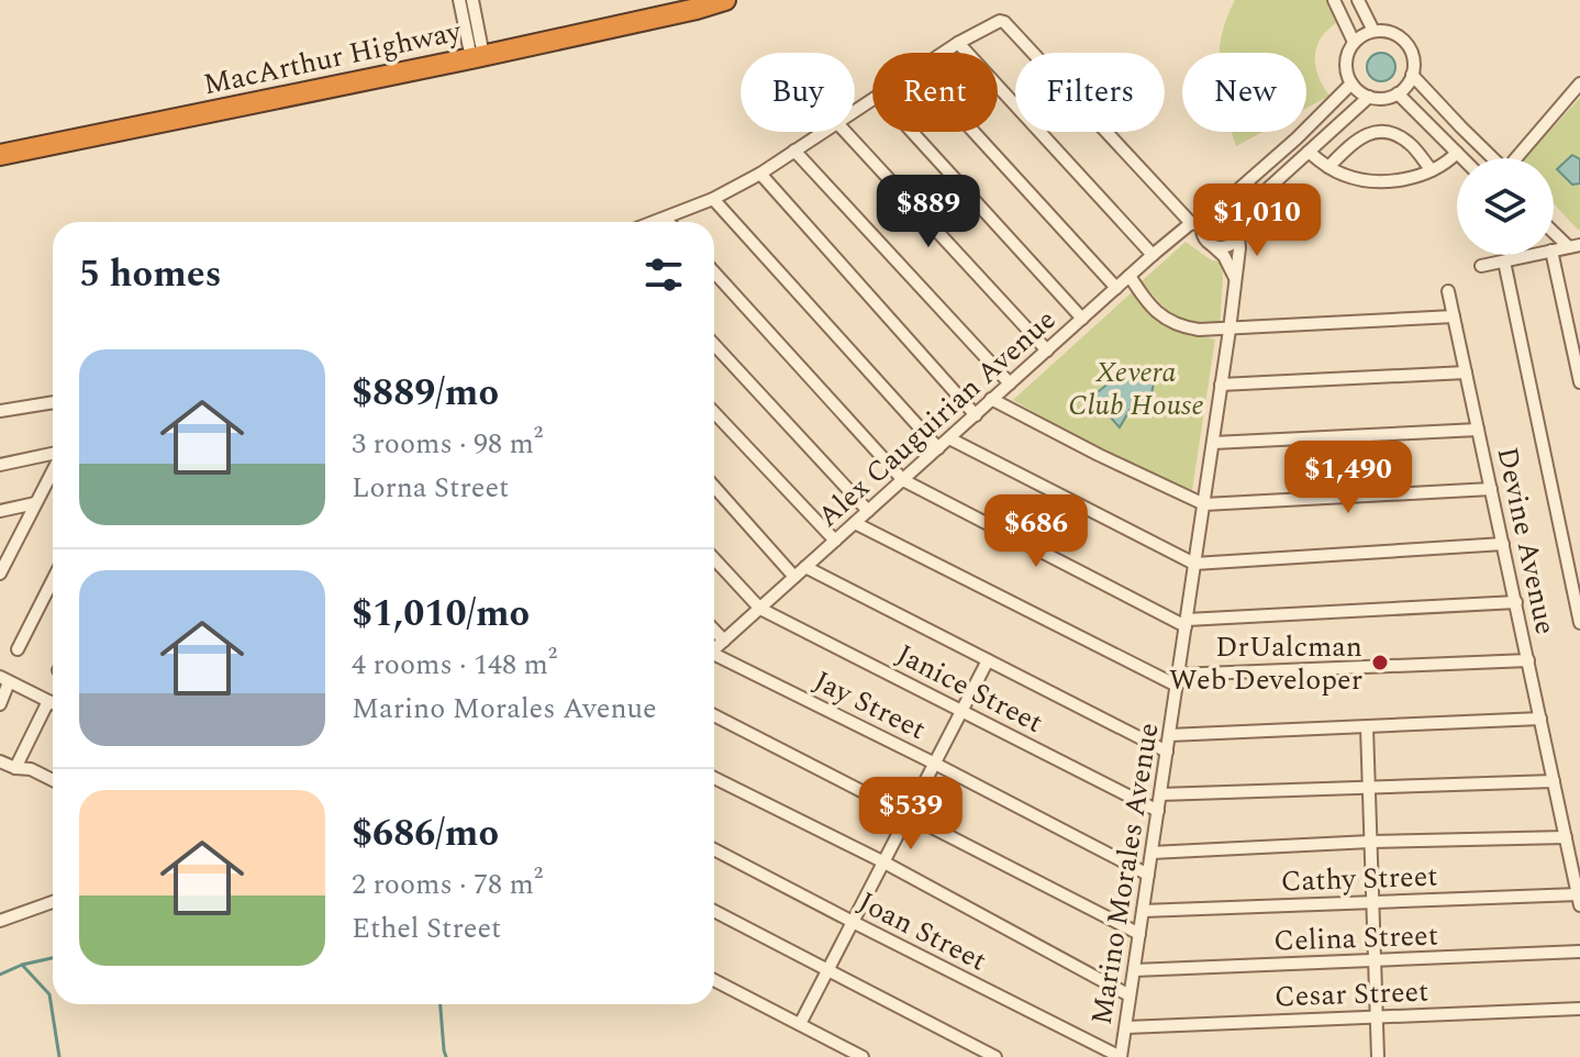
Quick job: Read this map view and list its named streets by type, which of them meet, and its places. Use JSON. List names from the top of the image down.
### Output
{
  "streets": {
    "highway": ["MacArthur Highway"],
    "street": [
      "Alex Cauguirian Avenue",
      "Devine Avenue",
      "Janice Street",
      "Jay Street",
      "Marino Morales Avenue",
      "Cathy Street",
      "Joan Street",
      "Celina Street",
      "Cesar Street"
    ]
  },
  "crossings": [
    ["Alex Cauguirian Avenue", "Janice Street"],
    ["Alex Cauguirian Avenue", "Marino Morales Avenue"],
    ["Devine Avenue", "Cathy Street"],
    ["Janice Street", "Marino Morales Avenue"],
    ["Jay Street", "Marino Morales Avenue"],
    ["Marino Morales Avenue", "Cathy Street"],
    ["Marino Morales Avenue", "Joan Street"],
    ["Marino Morales Avenue", "Celina Street"],
    ["Marino Morales Avenue", "Cesar Street"]
  ],
  "parks": ["Xevera Club House"],
  "places": ["DrUalcman Web Developer"],
  "page": {
    "chip": [
      "Buy",
      "Rent",
      "Filters",
      "New"
    ],
    "price": [
      "$889",
      "$1,010",
      "$1,490",
      "$686",
      "$539"
    ],
    "heading": "5 homes",
    "list": [
      {
        "name": "$889/mo",
        "note": "3 rooms · 98 m² · Lorna Street"
      },
      {
        "name": "$1,010/mo",
        "note": "4 rooms · 148 m² · Marino Morales Avenue"
      },
      {
        "name": "$686/mo",
        "note": "2 rooms · 78 m² · Ethel Street"
      }
    ]
  }
}
